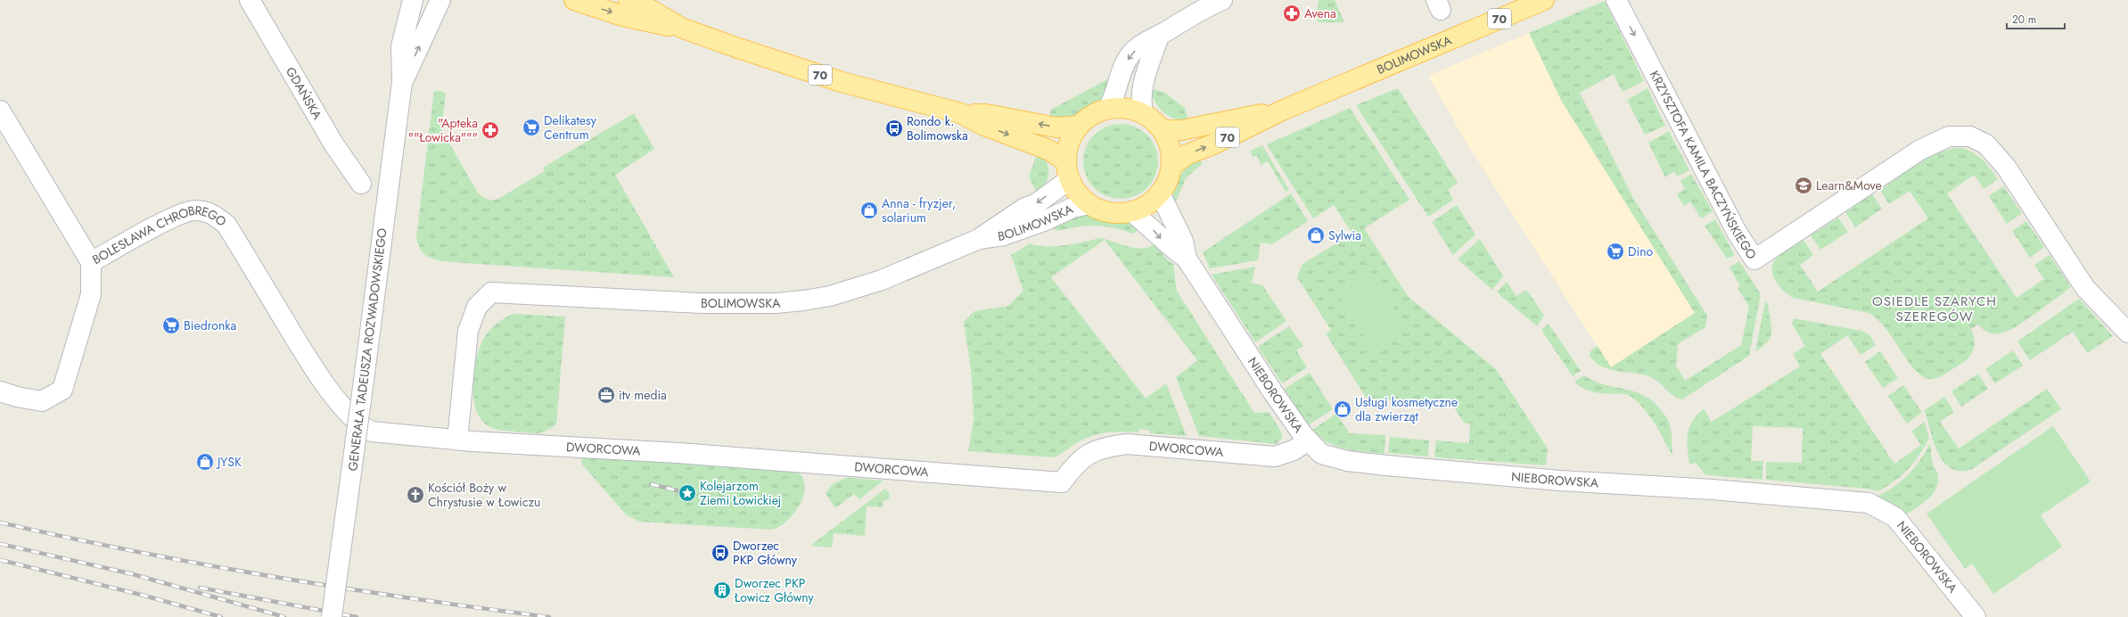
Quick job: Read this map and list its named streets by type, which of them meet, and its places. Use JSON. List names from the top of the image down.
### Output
{
  "streets": {
    "main road": ["70", "BOLIMOWSKA"],
    "street": [
      "GDAŃSKA",
      "KRZYSZTOFA KAMILA BACZYŃSKIEGO",
      "BOLESŁAWA CHROBREGO",
      "GENERAŁA TADEUSZA ROZWADOWSKIEGO",
      "NIEBOROWSKA",
      "DWORCOWA"
    ]
  },
  "crossings": [
    ["70", "BOLIMOWSKA"],
    ["70", "NIEBOROWSKA"],
    ["BOLIMOWSKA", "NIEBOROWSKA"],
    ["BOLIMOWSKA", "DWORCOWA"],
    ["BOLESŁAWA CHROBREGO", "DWORCOWA"],
    ["NIEBOROWSKA", "DWORCOWA"]
  ],
  "districts": ["OSIEDLE SZARYCH SZEREGÓW"],
  "places": {
    "pharmacy": ["Avena", "\"Apteka \"\"Łowicka\"\"\""],
    "supermarket": ["Delikatesy Centrum", "Dino", "Biedronka"],
    "bus stop": ["Rondo k. Bolimowska", "Dworzec PKP Główny"],
    "school or university": ["Learn&Move"],
    "shop": [
      "Anna - fryzjer, solarium",
      "Sylwia",
      "Usługi kosmetyczne dla zwierząt",
      "JYSK"
    ],
    "office": ["itv media"],
    "place": ["Kolejarzom Ziemi Łowickiej"],
    "church": ["Kościół Boży w Chrystusie w Łowiczu"],
    "building": ["Dworzec PKP Łowicz Główny"]
  },
  "scale_bar": "20 m"
}
